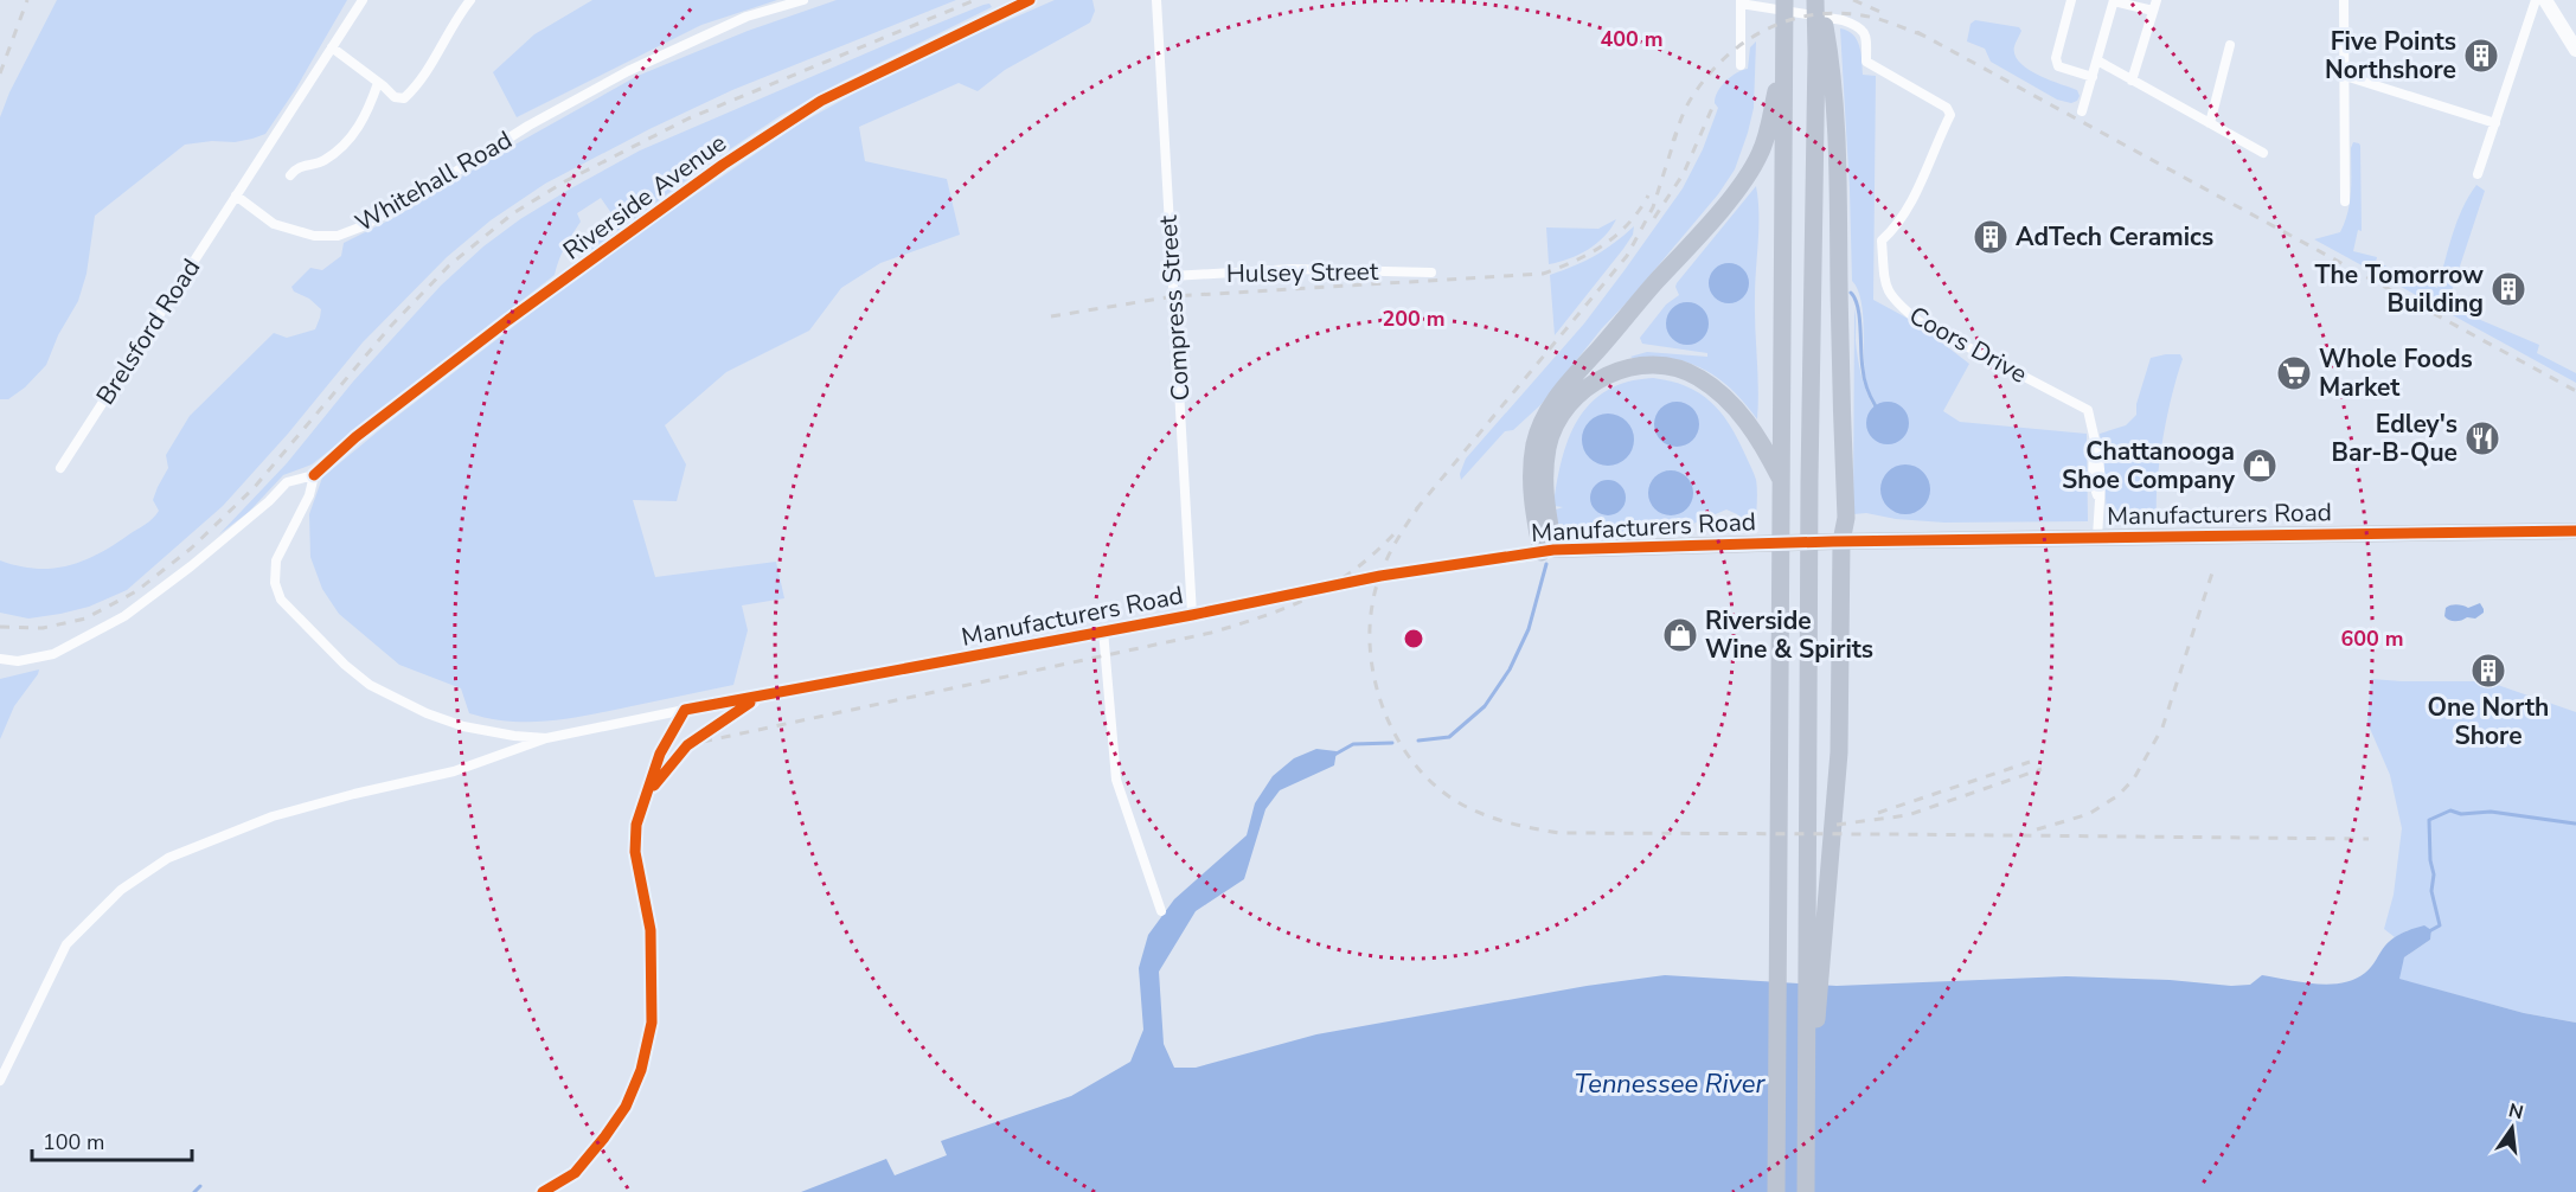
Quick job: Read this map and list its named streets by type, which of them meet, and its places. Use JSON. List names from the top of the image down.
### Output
{
  "streets": {
    "main road": ["Manufacturers Road"],
    "street": [
      "Whitehall Road",
      "Riverside Avenue",
      "Hulsey Street",
      "Compress Street",
      "Brelsford Road",
      "Coors Drive"
    ]
  },
  "crossings": [
    ["Whitehall Road", "Brelsford Road"],
    ["Riverside Avenue", "Manufacturers Road"],
    ["Hulsey Street", "Compress Street"],
    ["Compress Street", "Manufacturers Road"],
    ["Coors Drive", "Manufacturers Road"]
  ],
  "water": ["Tennessee River"],
  "places": {
    "building": [
      "Five Points Northshore",
      "AdTech Ceramics",
      "The Tomorrow Building",
      "One North Shore"
    ],
    "supermarket": ["Whole Foods Market"],
    "restaurant": ["Edley's Bar-B-Que"],
    "shop": ["Chattanooga Shoe Company", "Riverside Wine & Spirits"]
  },
  "scale_bar": "100 m",
  "north": "top",
  "rings": ["400 m", "200 m", "600 m"]
}
